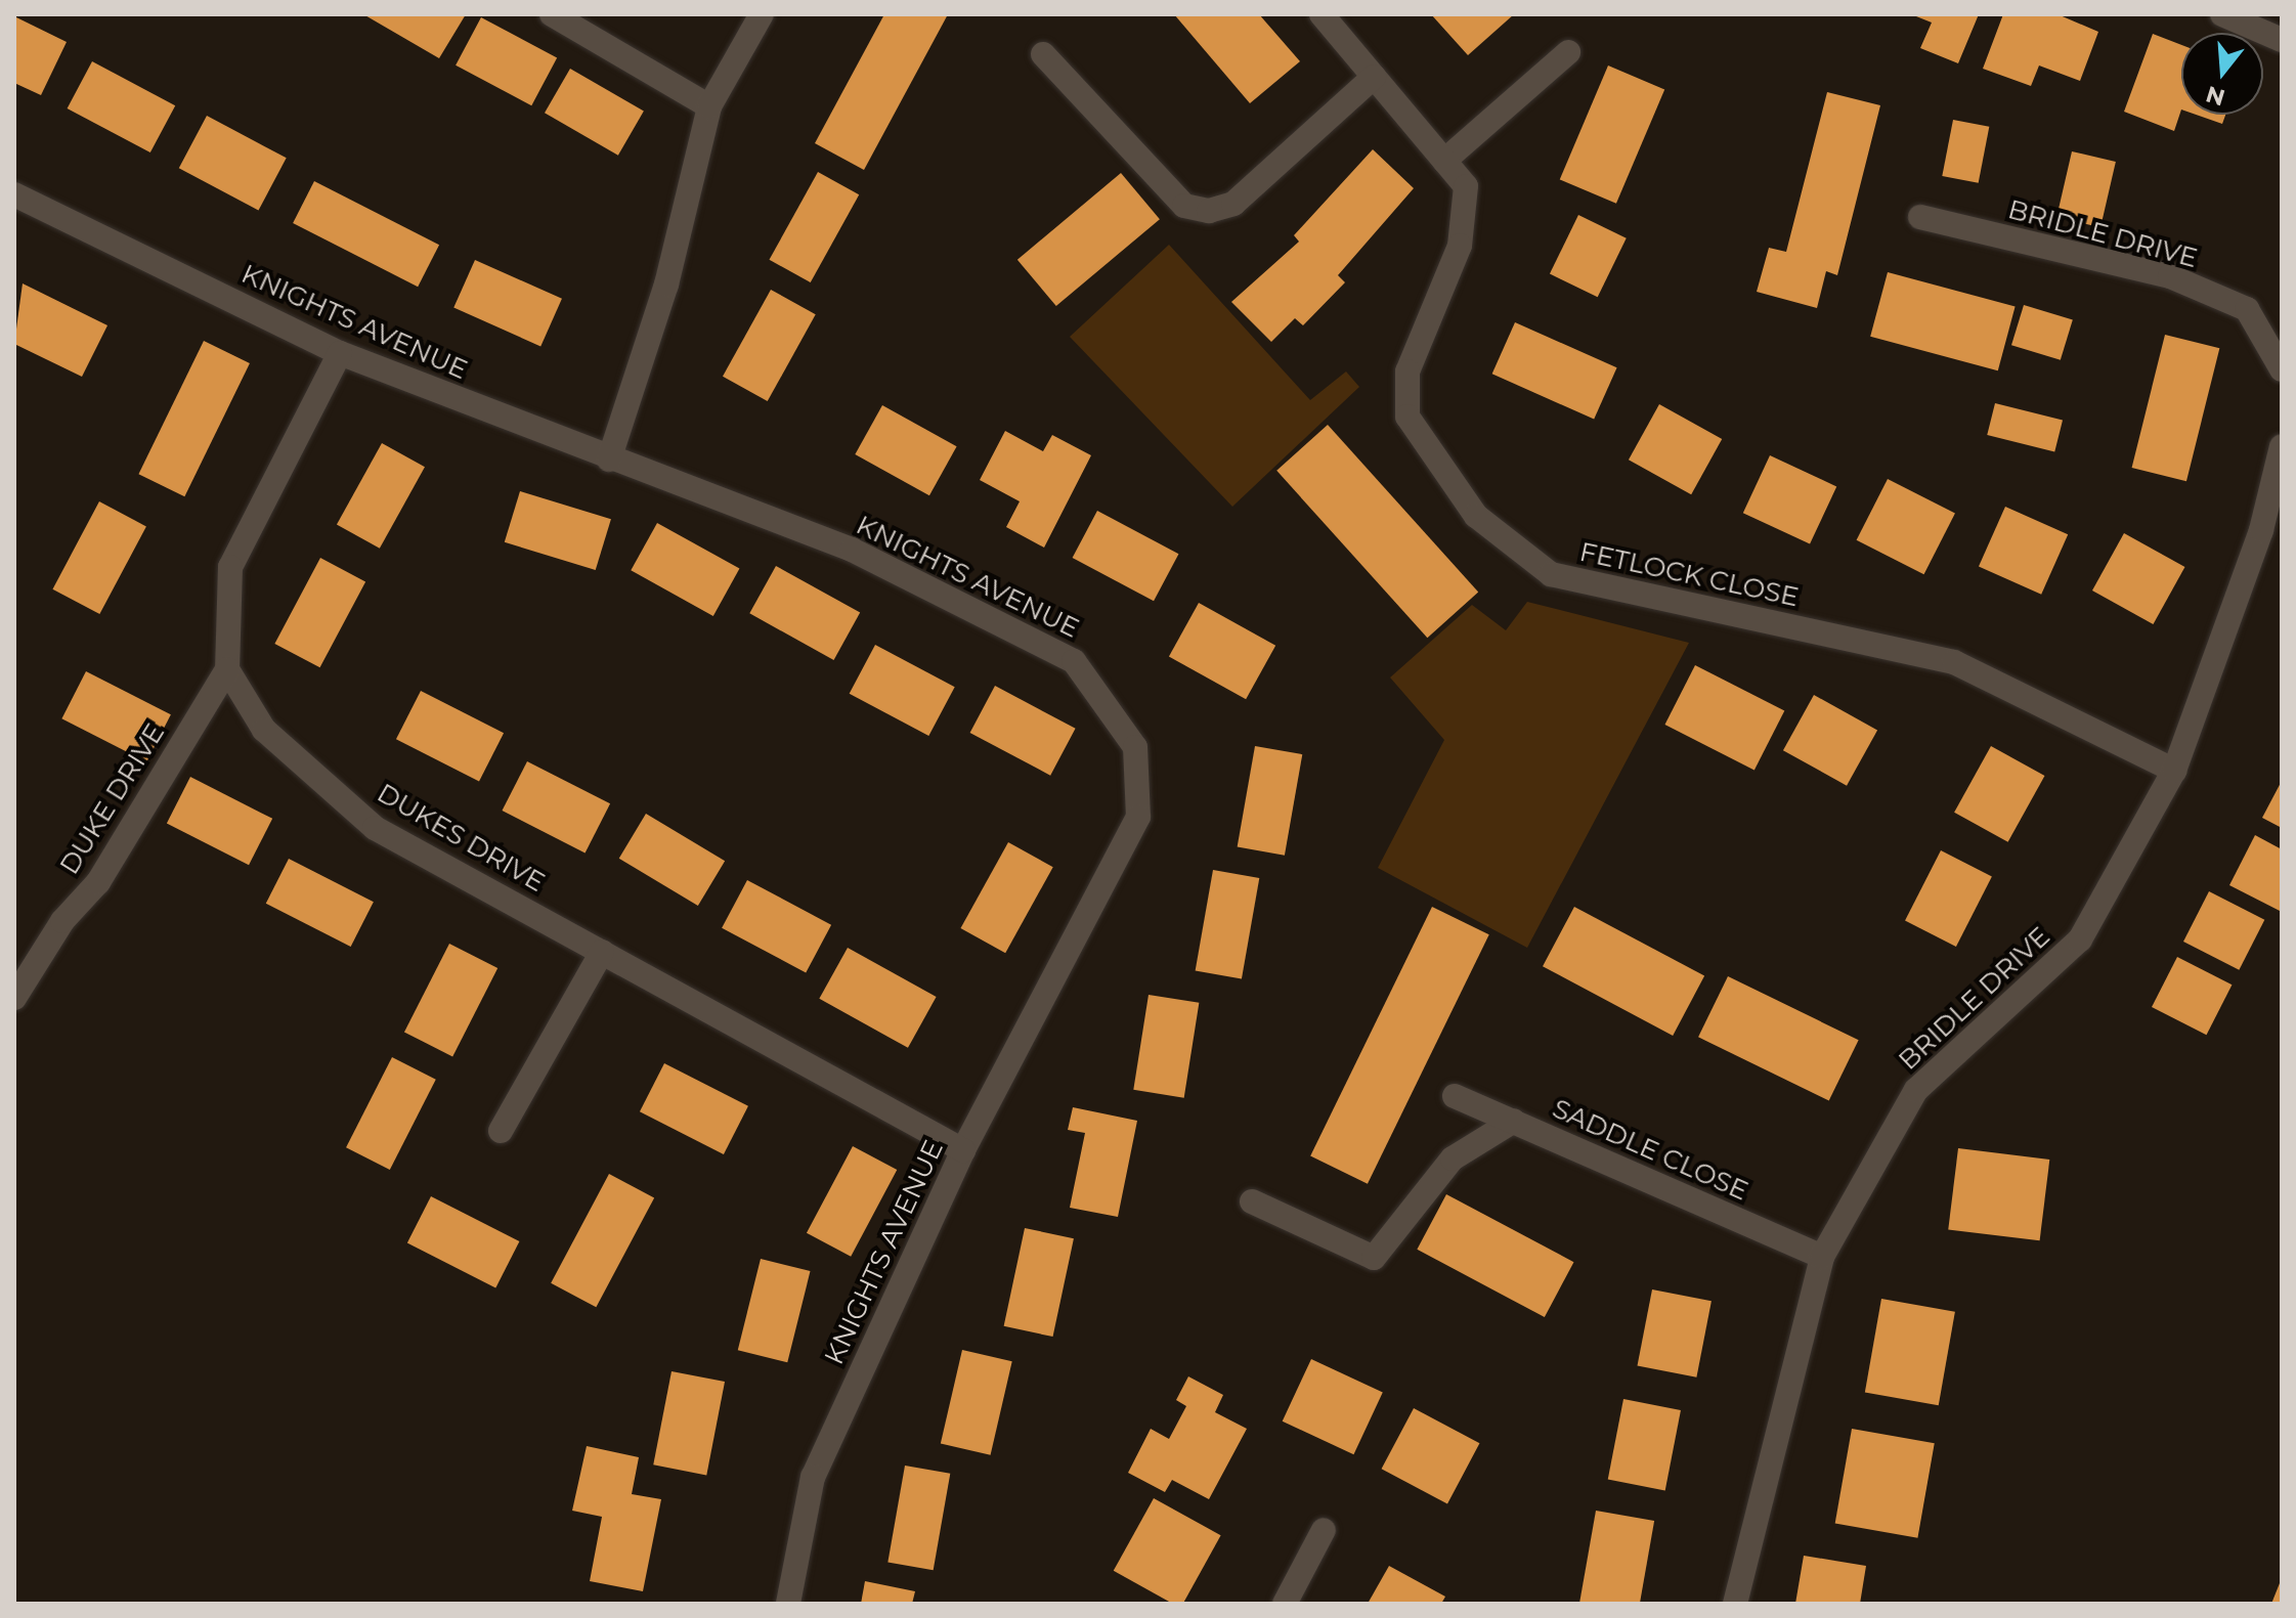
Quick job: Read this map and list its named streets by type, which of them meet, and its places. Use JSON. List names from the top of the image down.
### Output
{
  "streets": {
    "street": [
      "BRIDLE DRIVE",
      "KNIGHTS AVENUE",
      "FETLOCK CLOSE",
      "DUKE DRIVE",
      "DUKES DRIVE",
      "SADDLE CLOSE"
    ]
  },
  "crossings": [
    ["BRIDLE DRIVE", "FETLOCK CLOSE"],
    ["BRIDLE DRIVE", "SADDLE CLOSE"],
    ["KNIGHTS AVENUE", "DUKES DRIVE"],
    ["DUKE DRIVE", "DUKES DRIVE"]
  ],
  "north": "bottom"
}
